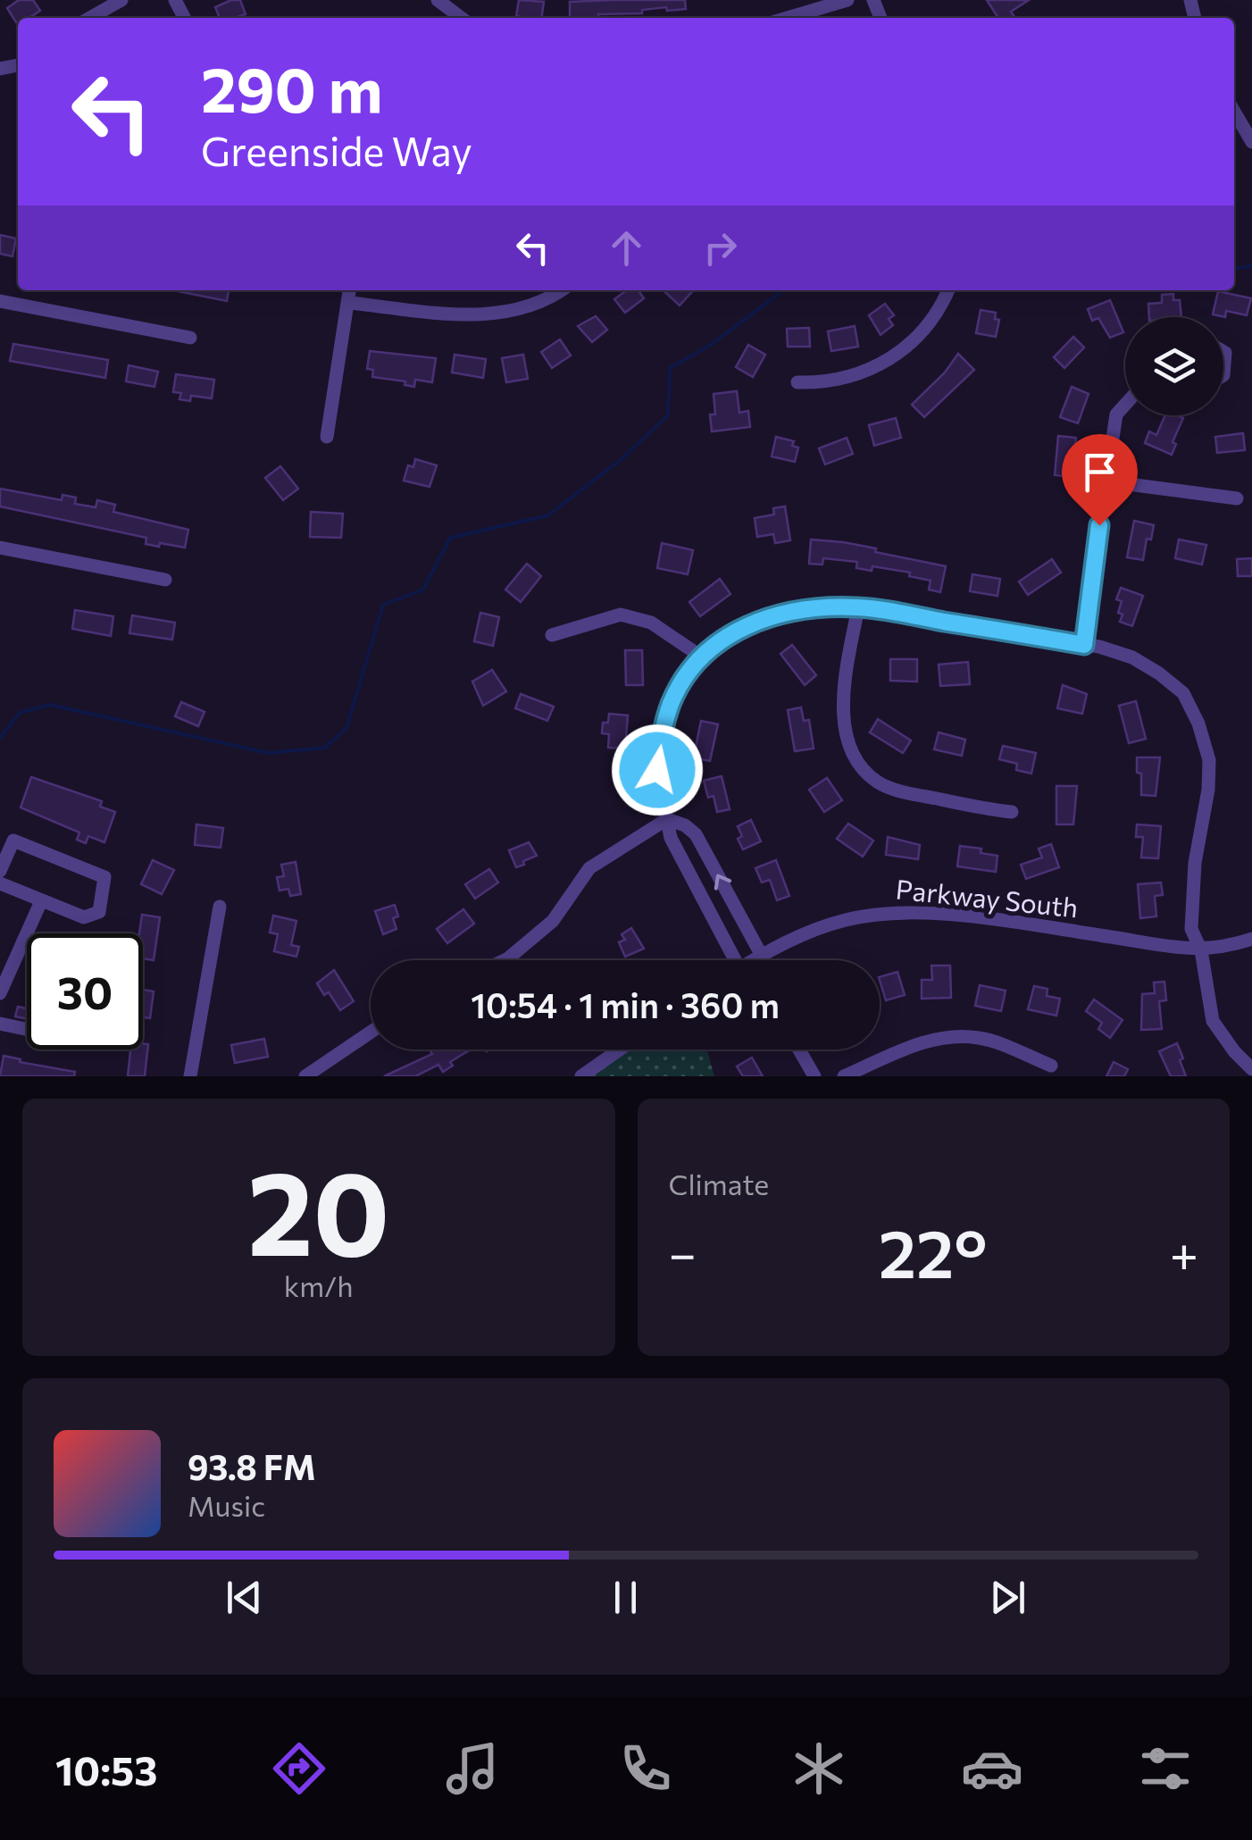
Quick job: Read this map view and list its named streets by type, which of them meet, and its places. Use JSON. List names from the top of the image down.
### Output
{
  "streets": {
    "street": ["Parkway South"]
  },
  "page": {
    "turn": ["290 m", "Greenside Way"],
    "limit": "30",
    "trip": "10:54 · 1 min · 360 m",
    "tile": [
      ["20", "km/h"],
      "Climate"
    ],
    "heat": ["−", "22°", "+"],
    "song": ["93.8 FM", "Music"],
    "tabs": "10:53"
  }
}
